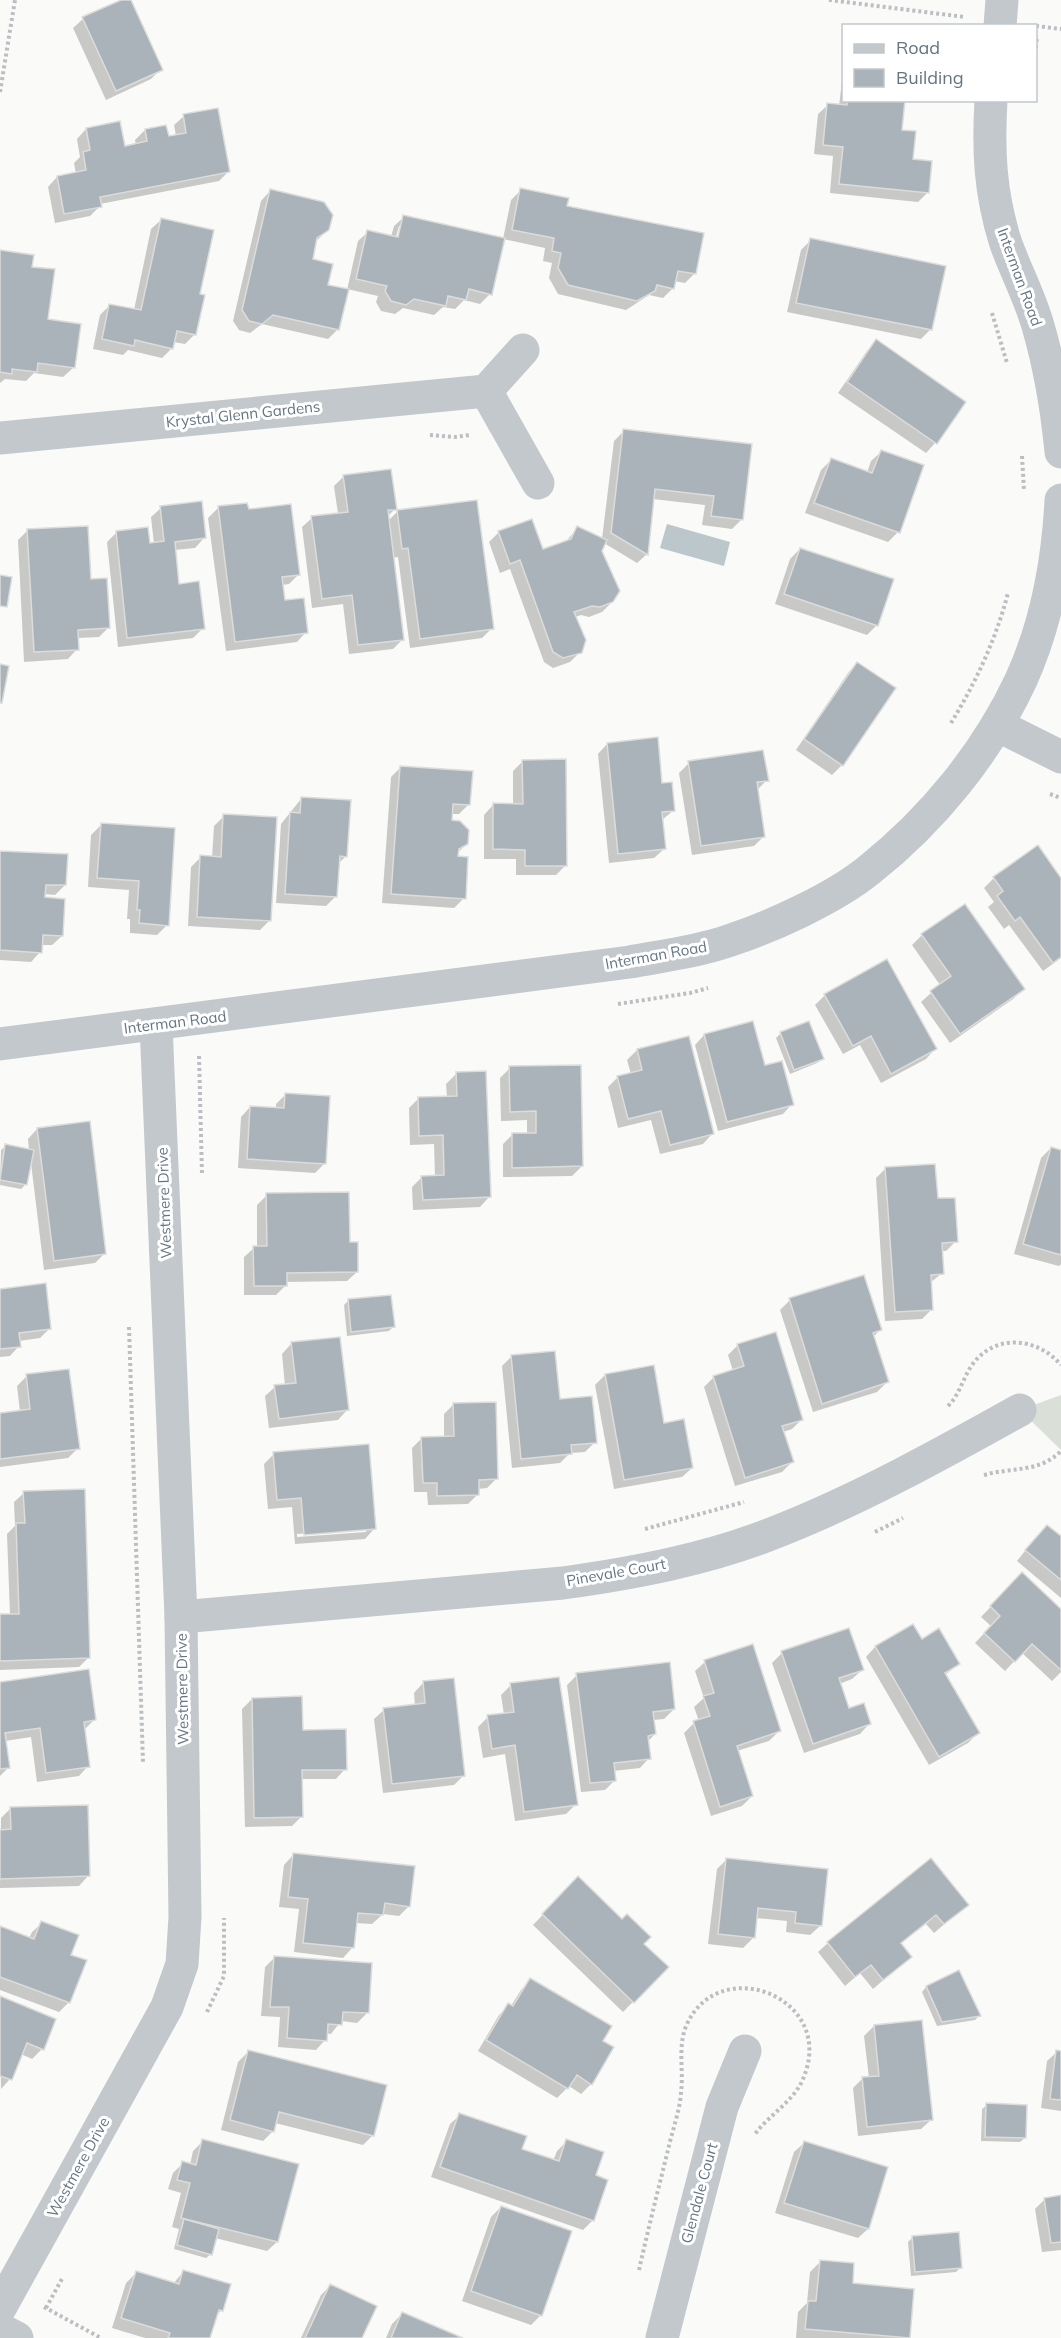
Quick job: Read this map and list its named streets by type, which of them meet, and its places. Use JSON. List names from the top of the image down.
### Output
{
  "streets": {
    "street": [
      "Interman Road",
      "Krystal Glenn Gardens",
      "Westmere Drive",
      "Pinevale Court",
      "Glendale Court"
    ]
  },
  "crossings": [
    ["Interman Road", "Westmere Drive"],
    ["Westmere Drive", "Pinevale Court"]
  ],
  "legend": ["Road", "Building"]
}
